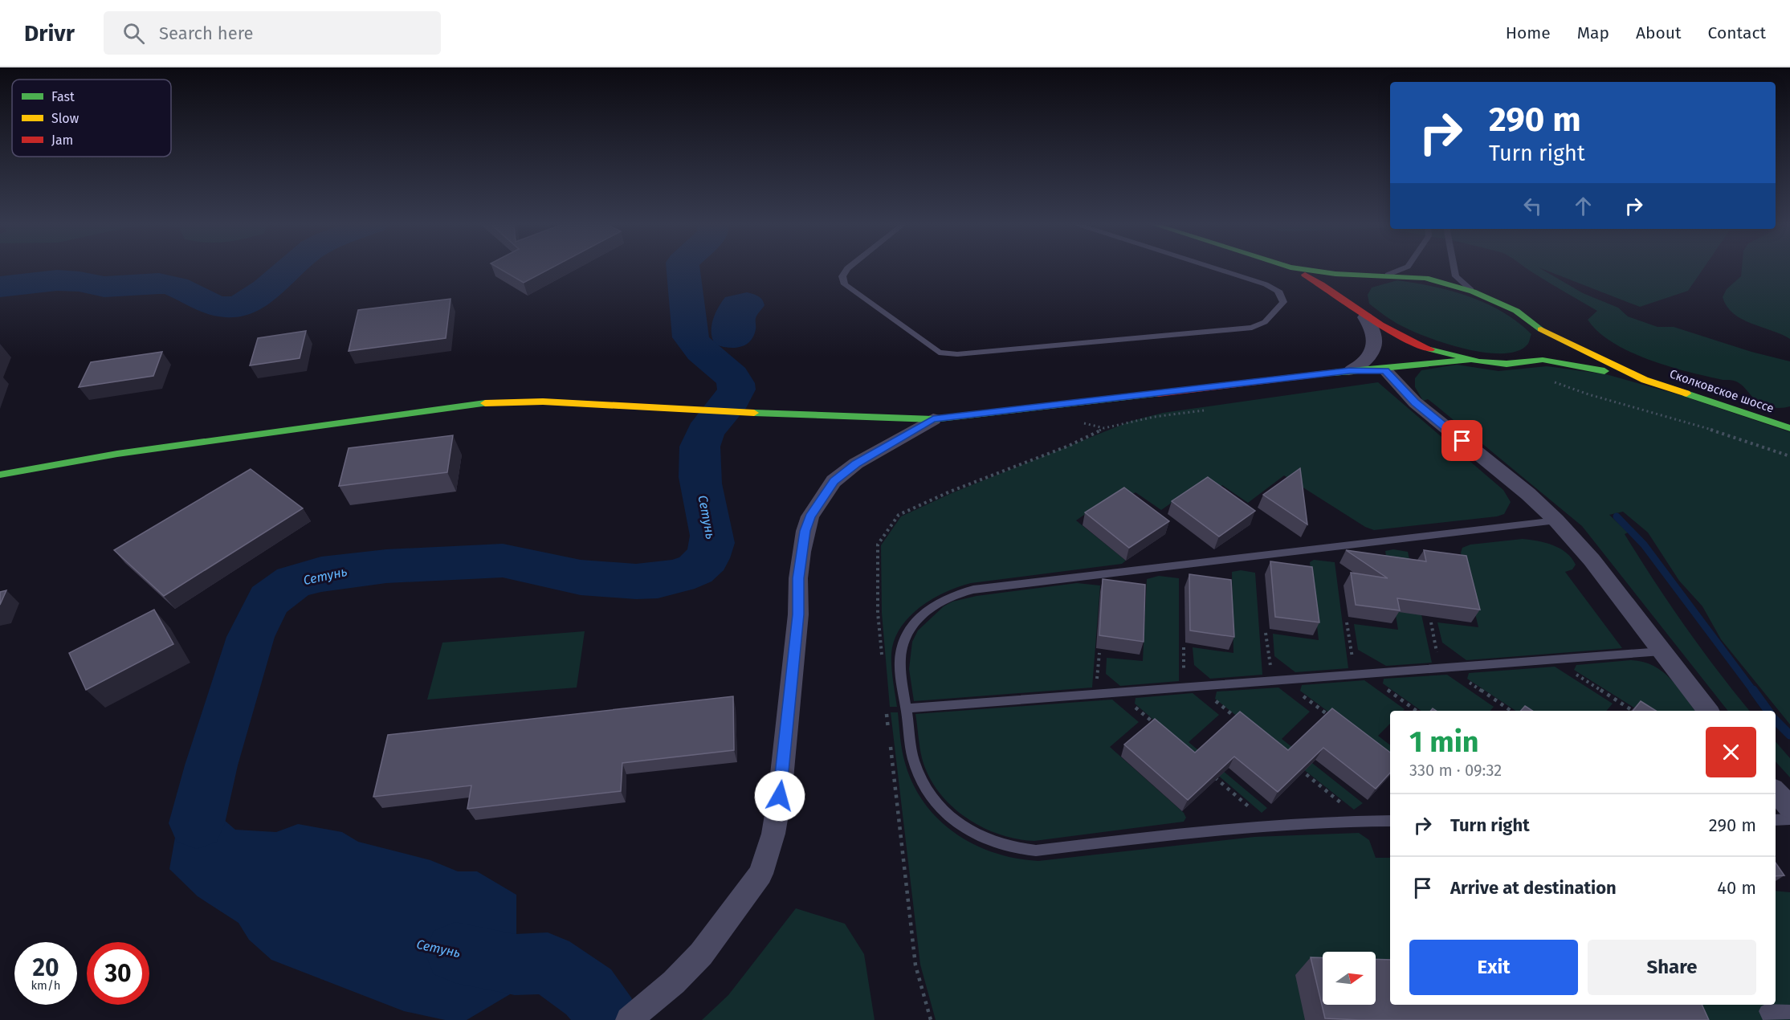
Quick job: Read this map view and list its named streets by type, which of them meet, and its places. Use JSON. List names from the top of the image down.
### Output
{
  "streets": {
    "street": ["Сколковское шоссе"]
  },
  "water": ["Сетунь"],
  "legend": ["Fast", "Slow", "Jam"],
  "north": "right",
  "page": {
    "header": "Drivr",
    "search": "Search here",
    "nav": [
      "Home",
      "Map",
      "About",
      "Contact"
    ],
    "turn": ["290 m", "Turn right"],
    "heading": ["1 min", "330 m · 09:32"],
    "list": [
      {
        "name": "Turn right",
        "value": "290 m"
      },
      {
        "name": "Arrive at destination",
        "value": "40 m"
      }
    ],
    "buttons": ["Exit", "Share"],
    "speed": "20 km/h",
    "limit": "30"
  }
}
